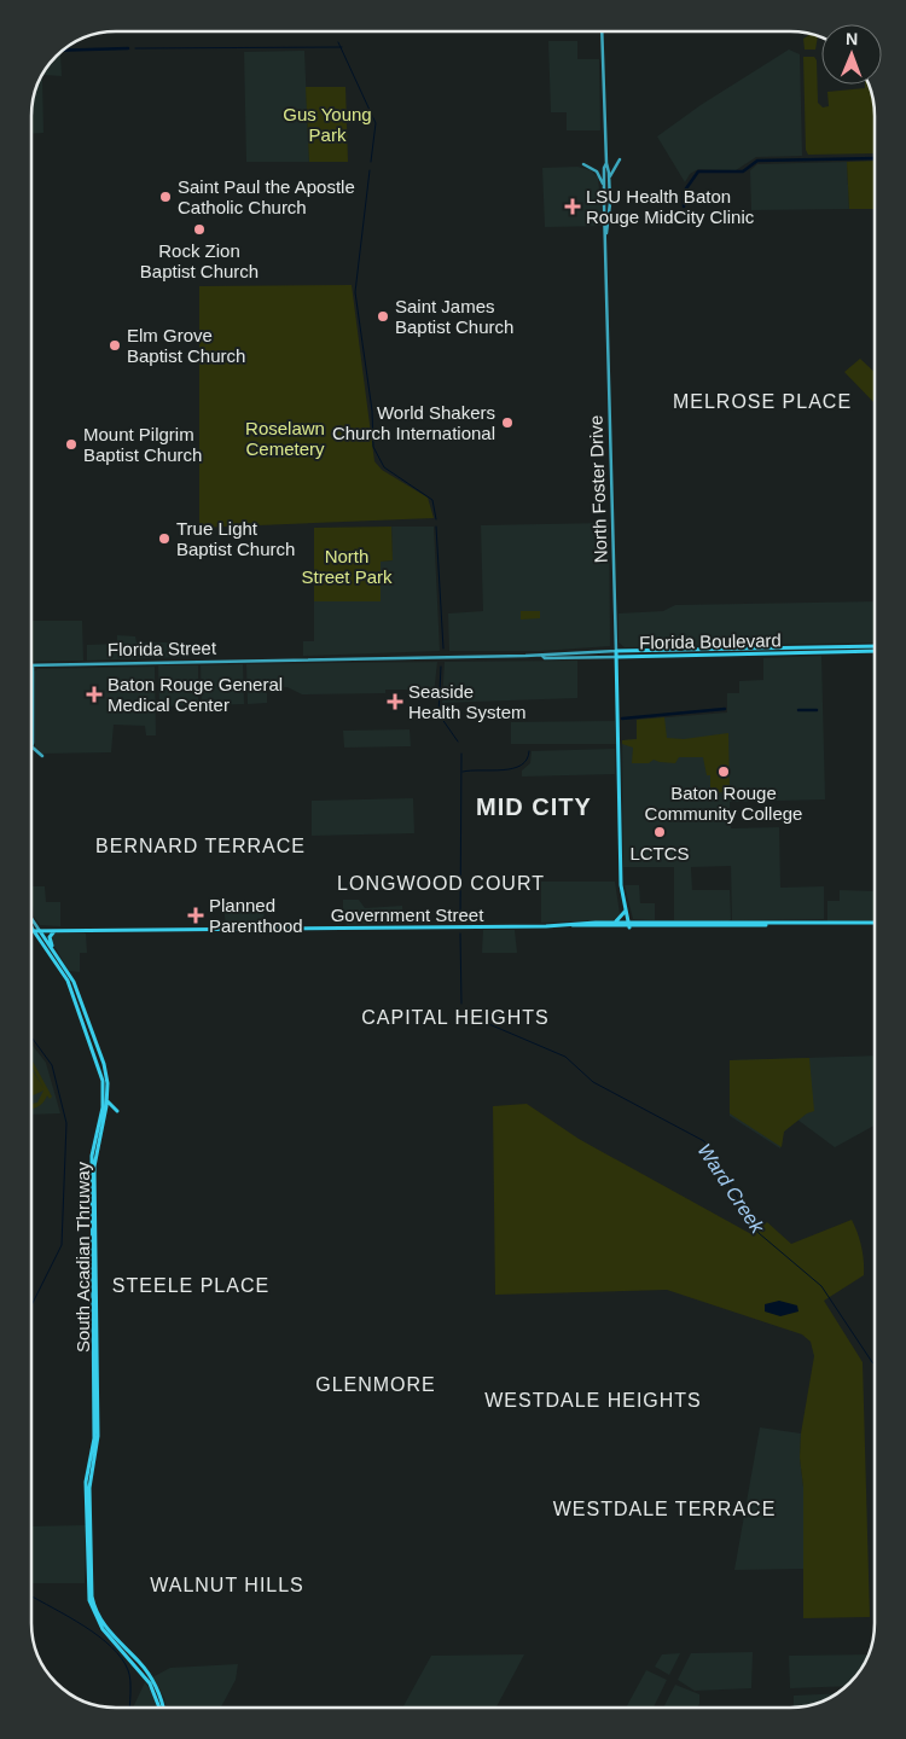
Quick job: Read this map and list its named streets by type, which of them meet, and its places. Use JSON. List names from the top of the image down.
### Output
{
  "streets": {
    "main road": [
      "North Foster Drive",
      "Florida Boulevard",
      "Florida Street",
      "Government Street",
      "South Acadian Thruway"
    ]
  },
  "crossings": [
    ["North Foster Drive", "Florida Boulevard"],
    ["North Foster Drive", "Government Street"],
    ["Florida Boulevard", "Florida Street"],
    ["Government Street", "South Acadian Thruway"]
  ],
  "districts": [
    "MELROSE PLACE",
    "MID CITY",
    "BERNARD TERRACE",
    "LONGWOOD COURT",
    "CAPITAL HEIGHTS",
    "STEELE PLACE",
    "GLENMORE",
    "WESTDALE HEIGHTS",
    "WESTDALE TERRACE",
    "WALNUT HILLS"
  ],
  "water": ["Ward Creek"],
  "parks": ["Gus Young Park", "Roselawn Cemetery", "North Street Park"],
  "places": {
    "other": [
      "Saint Paul the Apostle Catholic Church",
      "Rock Zion Baptist Church",
      "Saint James Baptist Church",
      "Elm Grove Baptist Church",
      "World Shakers Church International",
      "Mount Pilgrim Baptist Church",
      "True Light Baptist Church",
      "Baton Rouge Community College",
      "LCTCS"
    ],
    "health": [
      "LSU Health Baton Rouge MidCity Clinic",
      "Baton Rouge General Medical Center",
      "Seaside Health System",
      "Planned Parenthood"
    ]
  },
  "north": "top"
}
